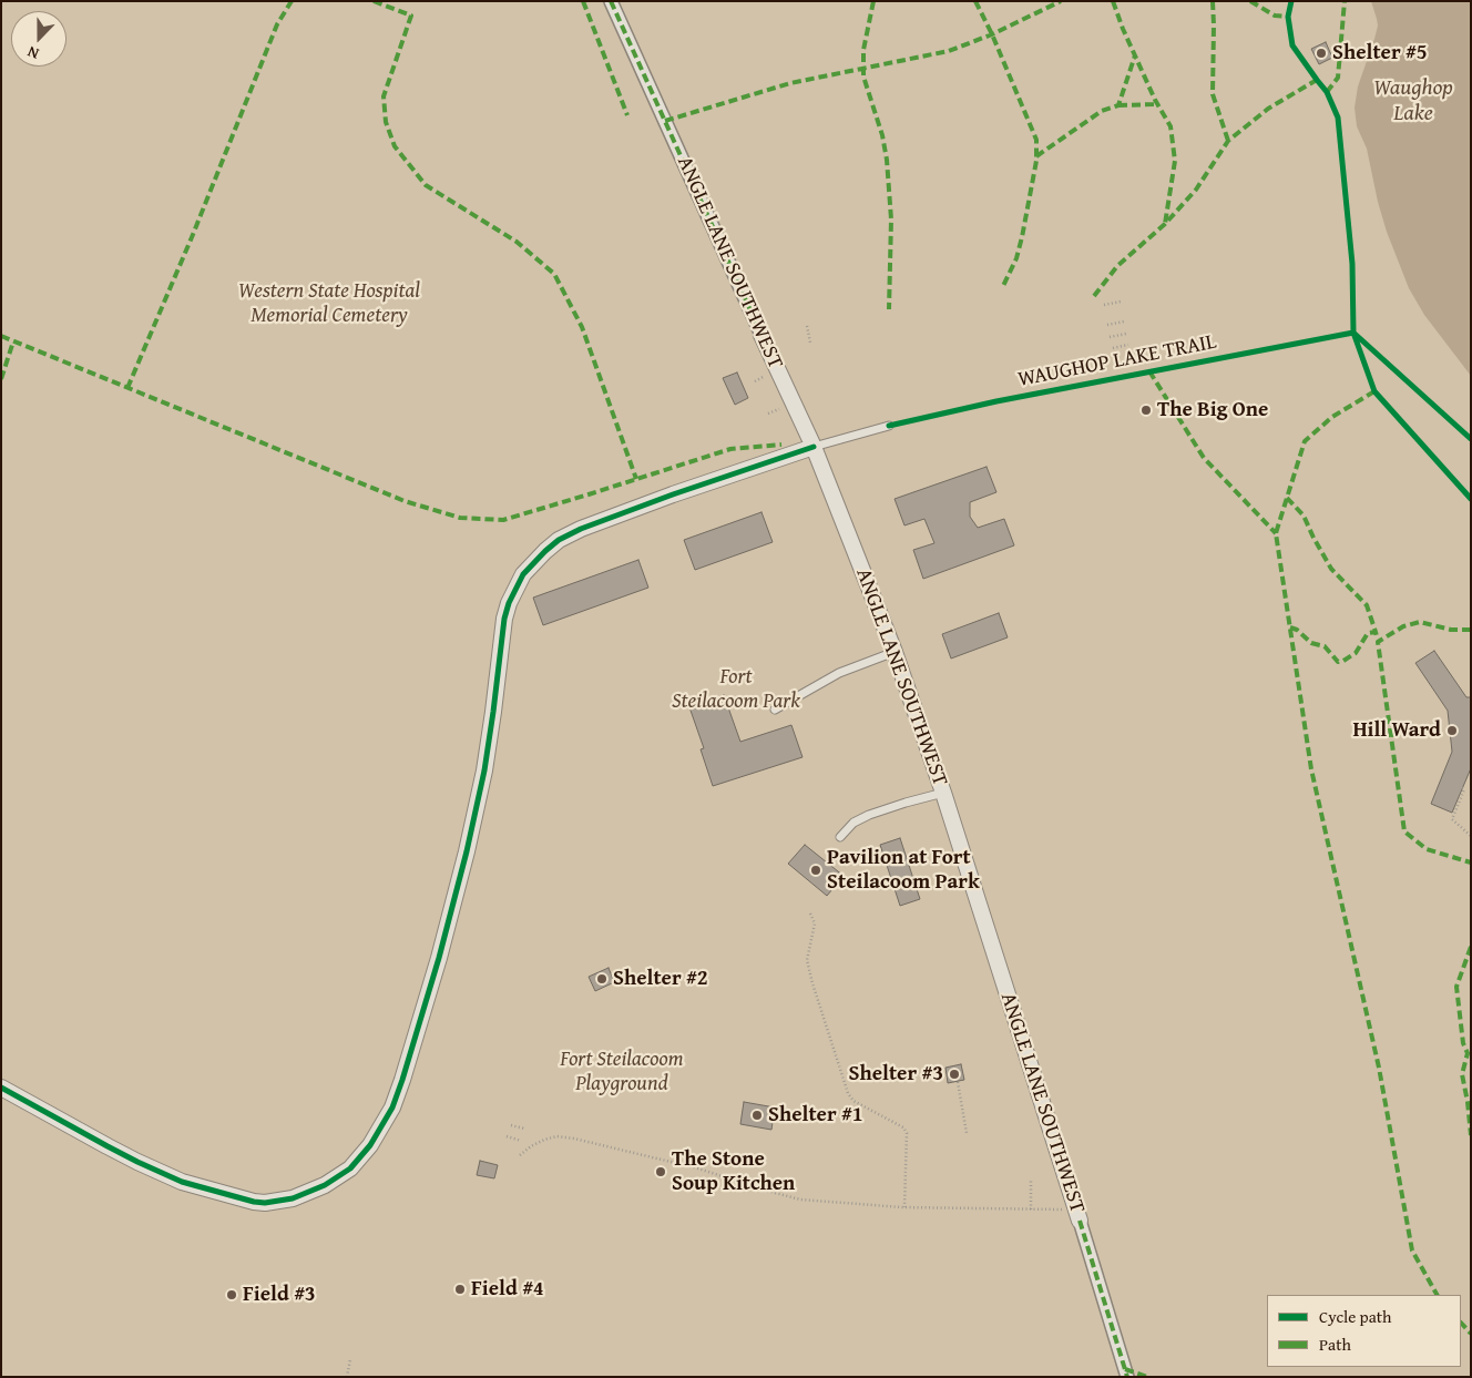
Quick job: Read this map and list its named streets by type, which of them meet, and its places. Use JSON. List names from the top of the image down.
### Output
{
  "streets": {
    "street": ["ANGLE LANE SOUTHWEST"],
    "cycle path": ["WAUGHOP LAKE TRAIL"]
  },
  "water": ["Waughop Lake"],
  "parks": ["Western State Hospital Memorial Cemetery", "Fort Steilacoom Park", "Fort Steilacoom Playground"],
  "places": [
    "Shelter #5",
    "The Big One",
    "Hill Ward",
    "Pavilion at Fort Steilacoom Park",
    "Shelter #2",
    "Shelter #3",
    "Shelter #1",
    "The Stone Soup Kitchen",
    "Field #4",
    "Field #3"
  ],
  "legend": ["Cycle path", "Path"],
  "north": "bottom"
}
